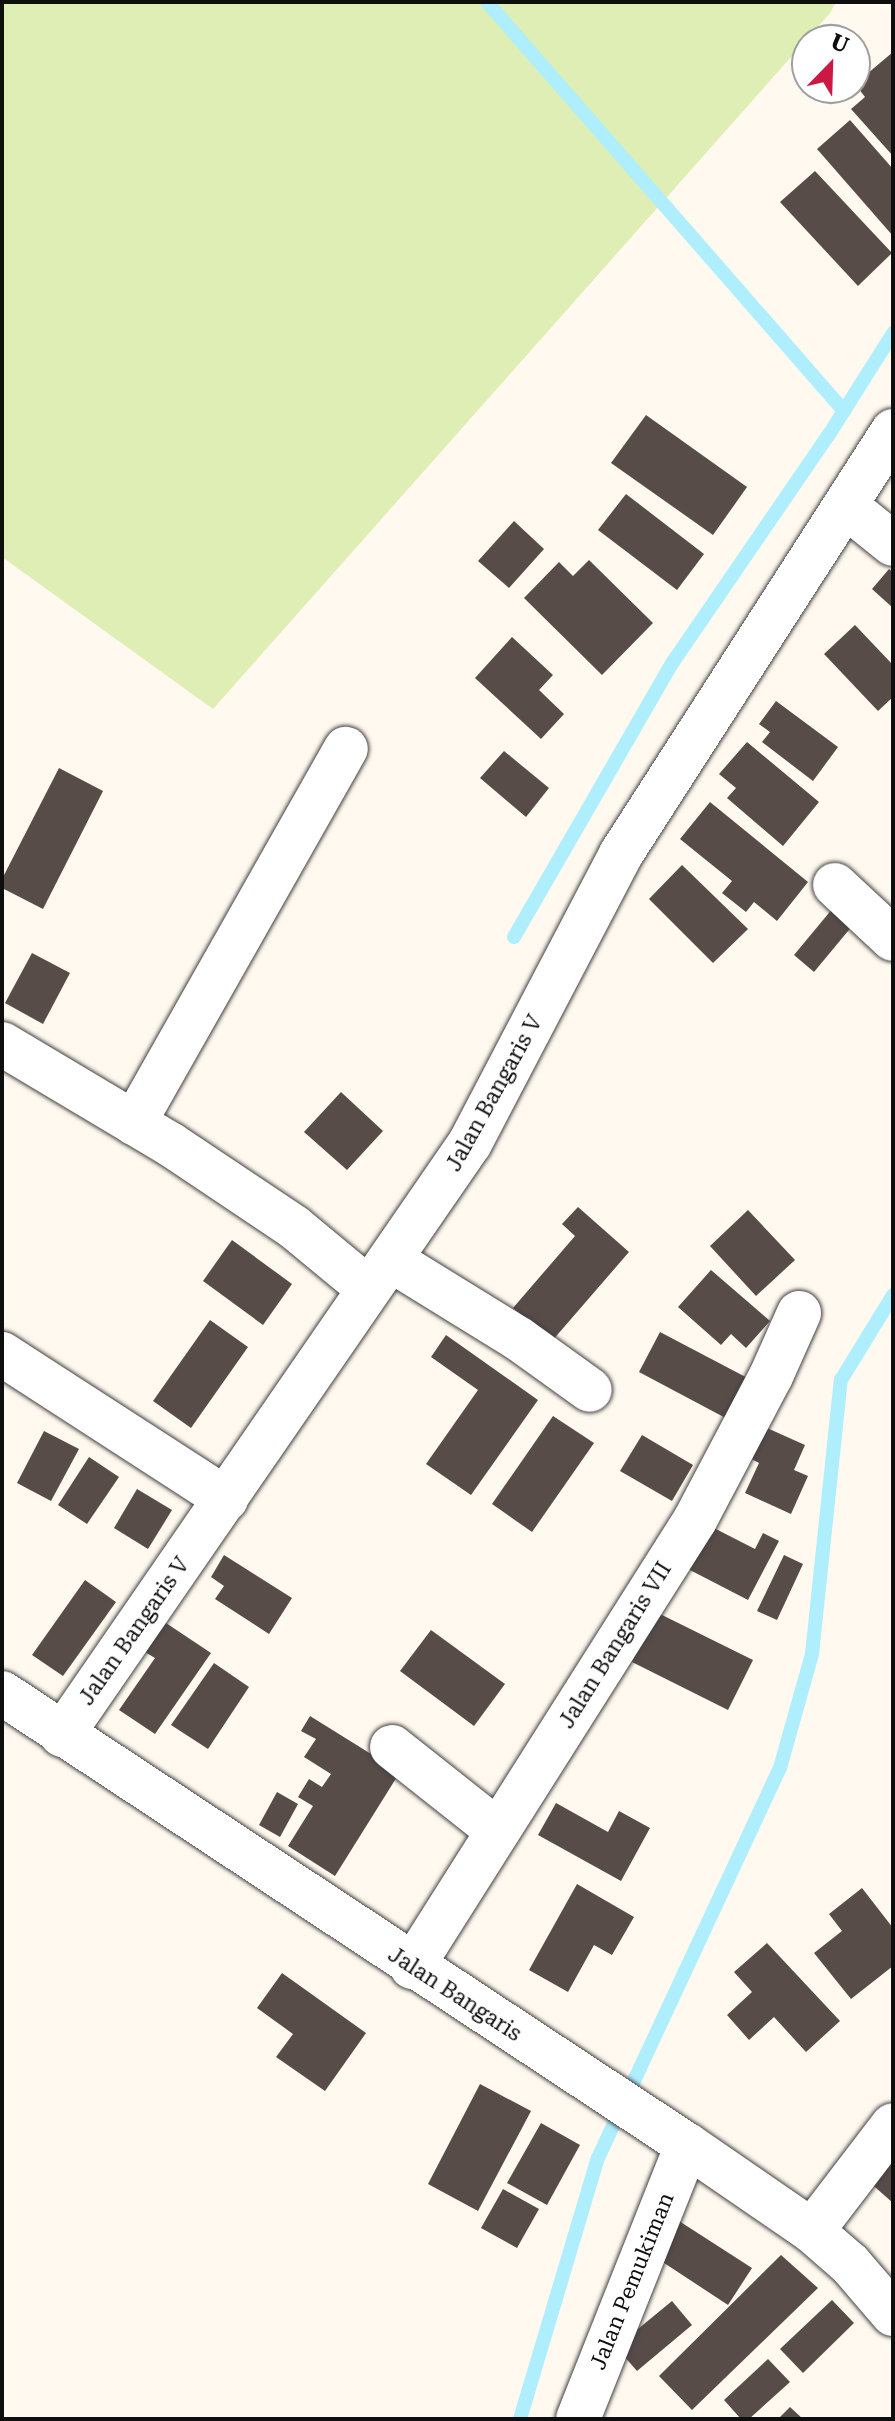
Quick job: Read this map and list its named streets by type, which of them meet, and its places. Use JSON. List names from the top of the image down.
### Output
{
  "streets": {
    "street": [
      "Jalan Bangaris V",
      "Jalan Bangaris VII",
      "Jalan Bangaris",
      "Jalan Pemukiman"
    ]
  },
  "crossings": [
    ["Jalan Bangaris V", "Jalan Bangaris"],
    ["Jalan Bangaris VII", "Jalan Bangaris"],
    ["Jalan Bangaris", "Jalan Pemukiman"]
  ],
  "north": "top right"
}
